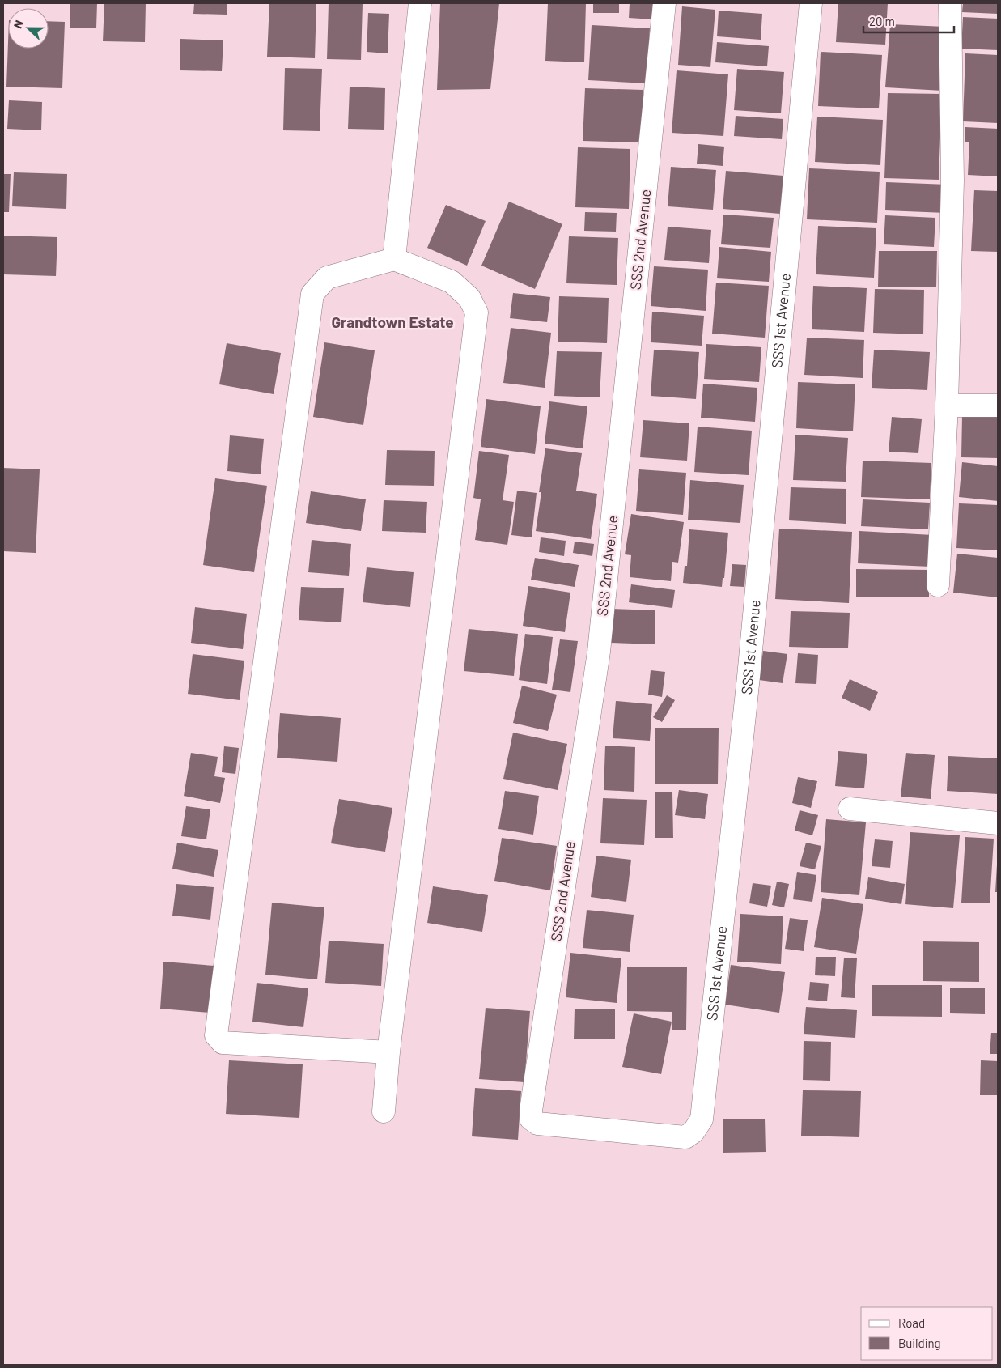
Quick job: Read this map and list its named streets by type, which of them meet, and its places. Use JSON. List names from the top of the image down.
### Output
{
  "streets": {
    "street": ["SSS 2nd Avenue", "SSS 1st Avenue"]
  },
  "crossings": [
    ["SSS 2nd Avenue", "SSS 1st Avenue"]
  ],
  "districts": ["Grandtown Estate"],
  "legend": ["Road", "Building"],
  "scale_bar": "20 m",
  "north": "left"
}
